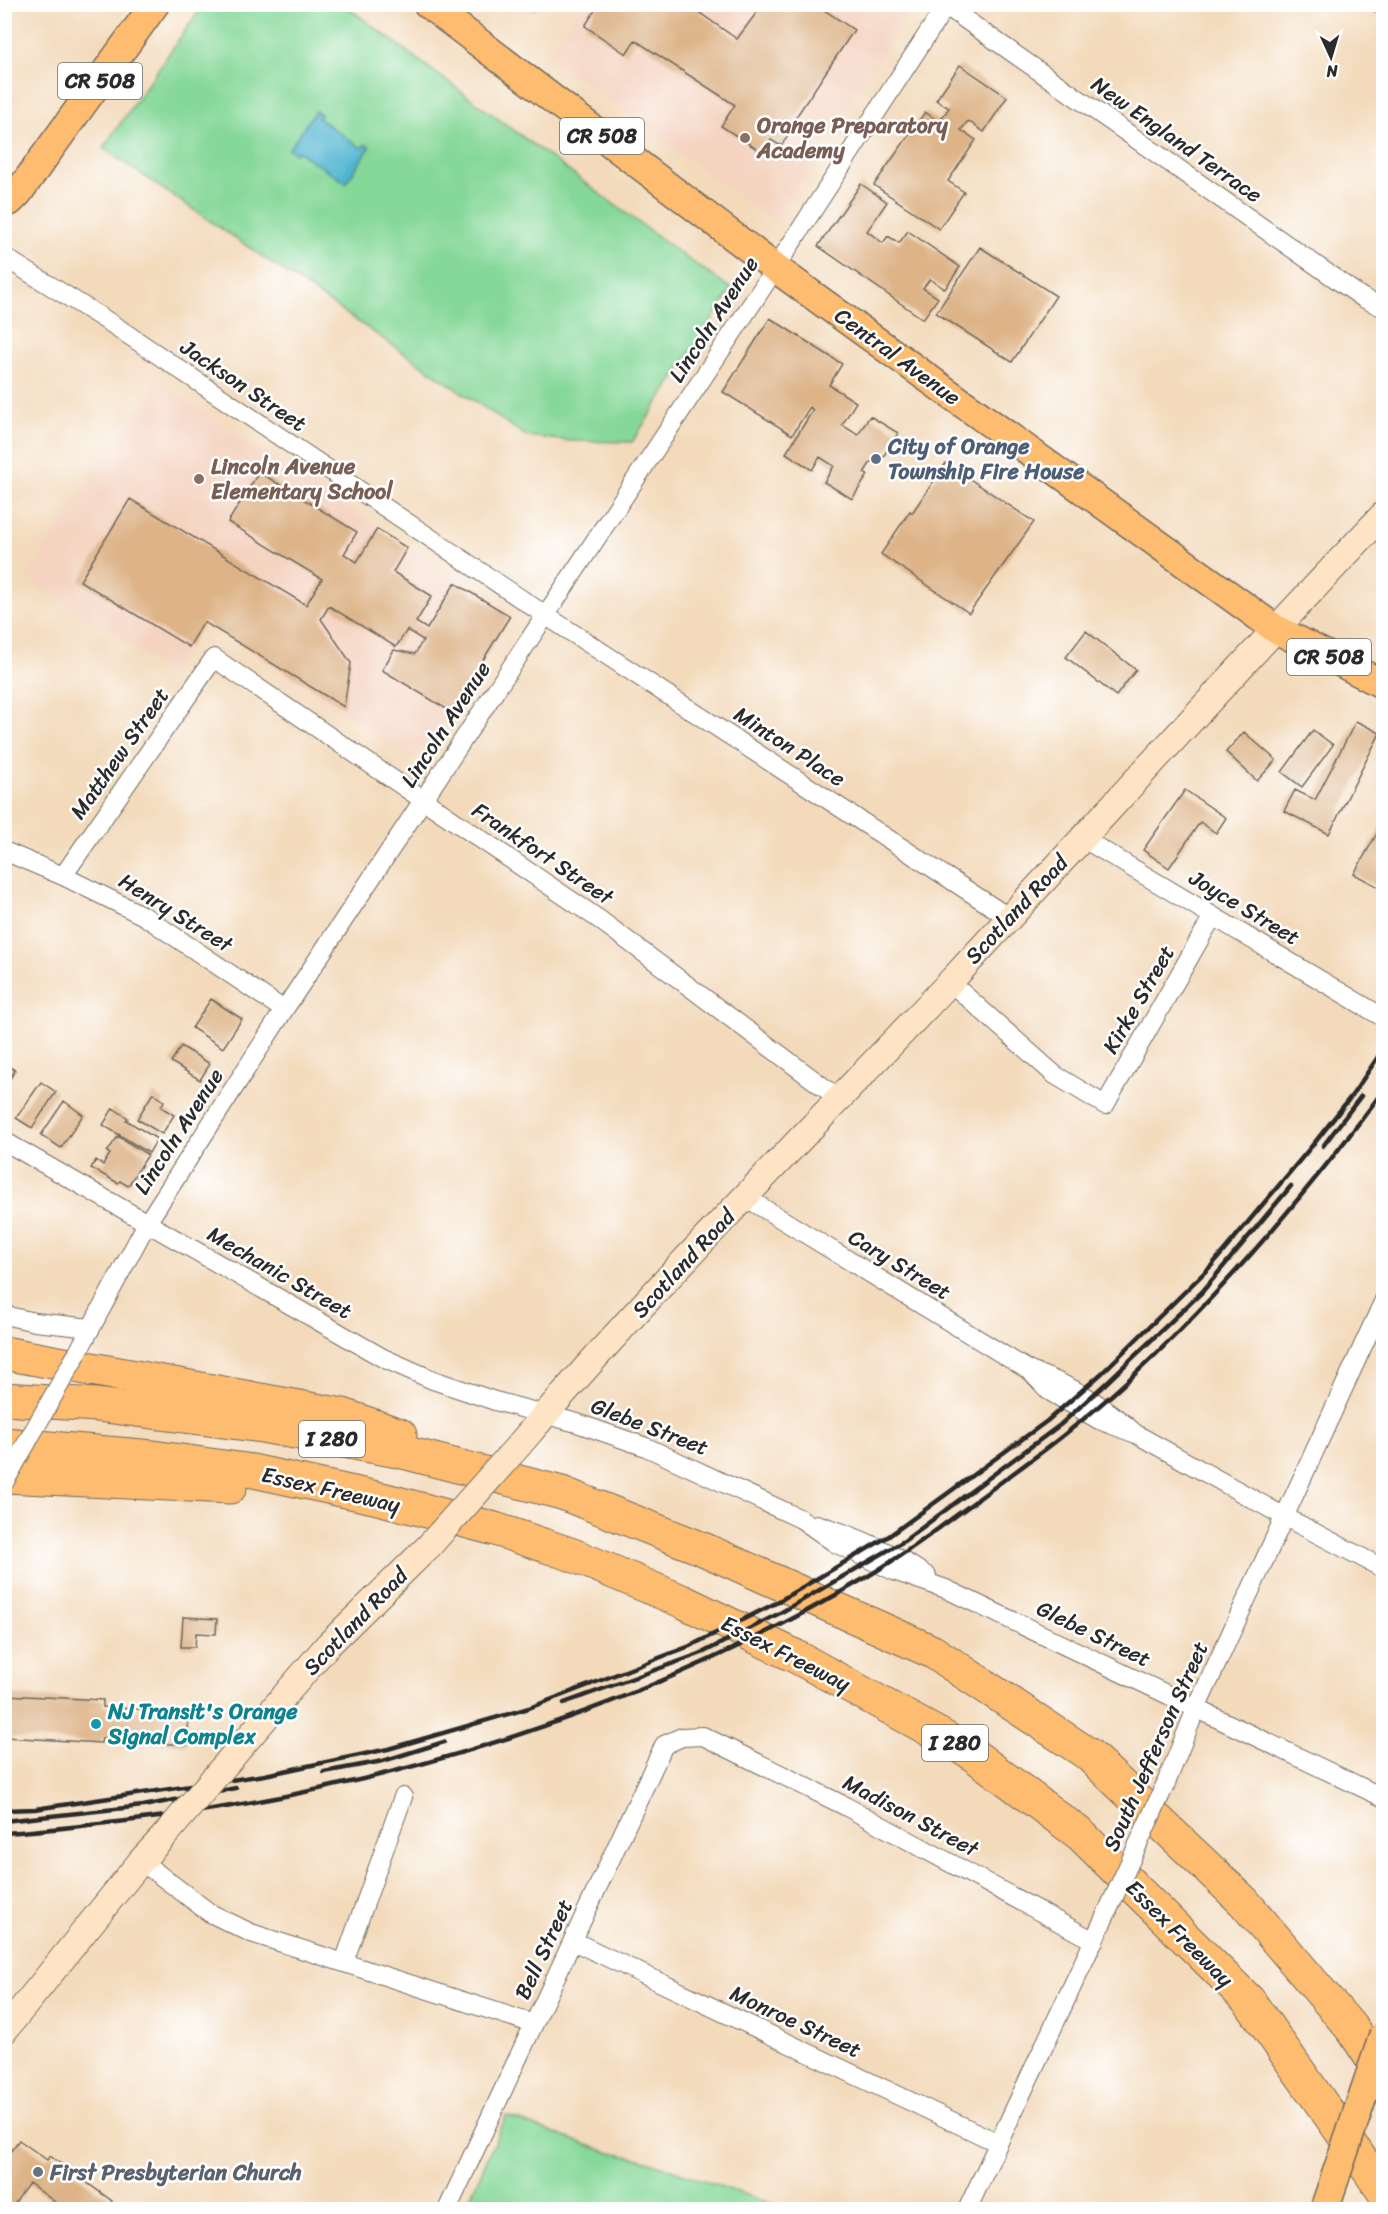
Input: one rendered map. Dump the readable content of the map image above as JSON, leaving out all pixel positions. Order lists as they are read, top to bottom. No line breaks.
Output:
{"streets":{"highway":["I 280","Essex Freeway"],"main road":["CR 508","Central Avenue","Scotland Road"],"street":["New England Terrace","Lincoln Avenue","Jackson Street","Minton Place","Matthew Street","Frankfort Street","Joyce Street","Henry Street","Kirke Street","Cary Street","Mechanic Street","Glebe Street","South Jefferson Street","Madison Street","Bell Street","Monroe Street"]},"crossings":[["New England Terrace","Lincoln Avenue"],["Lincoln Avenue","Central Avenue"],["Lincoln Avenue","Jackson Street"],["Lincoln Avenue","Minton Place"],["Lincoln Avenue","Frankfort Street"],["Lincoln Avenue","Henry Street"],["Lincoln Avenue","Mechanic Street"],["Central Avenue","Scotland Road"],["Jackson Street","Minton Place"],["Minton Place","Scotland Road"],["Matthew Street","Frankfort Street"],["Matthew Street","Henry Street"],["Frankfort Street","Scotland Road"],["Joyce Street","Scotland Road"],["Joyce Street","Kirke Street"],["Scotland Road","Kirke Street"],["Scotland Road","Cary Street"],["Scotland Road","Mechanic Street"],["Scotland Road","Glebe Street"],["Cary Street","South Jefferson Street"],["Mechanic Street","Glebe Street"],["Glebe Street","South Jefferson Street"],["South Jefferson Street","Madison Street"],["South Jefferson Street","Monroe Street"],["Madison Street","Bell Street"],["Bell Street","Monroe Street"]],"places":["Orange Preparatory Academy","City of Orange Township Fire House","Lincoln Avenue Elementary School","NJ Transit's Orange Signal Complex","First Presbyterian Church"],"north":"bottom"}
